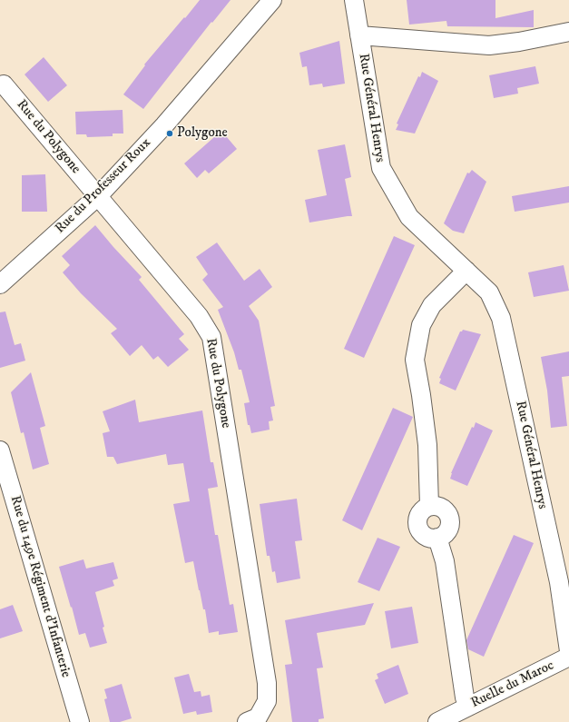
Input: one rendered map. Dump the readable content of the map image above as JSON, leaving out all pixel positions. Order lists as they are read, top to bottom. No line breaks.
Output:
{"streets":{"street":["Rue Général Henrys","Rue du Polygone","Rue du Professeur Roux","Rue du 149e Régiment d'Infanterie","Ruelle du Maroc"]},"crossings":[["Rue du Polygone","Rue du Professeur Roux"]],"places":["Polygone"]}
